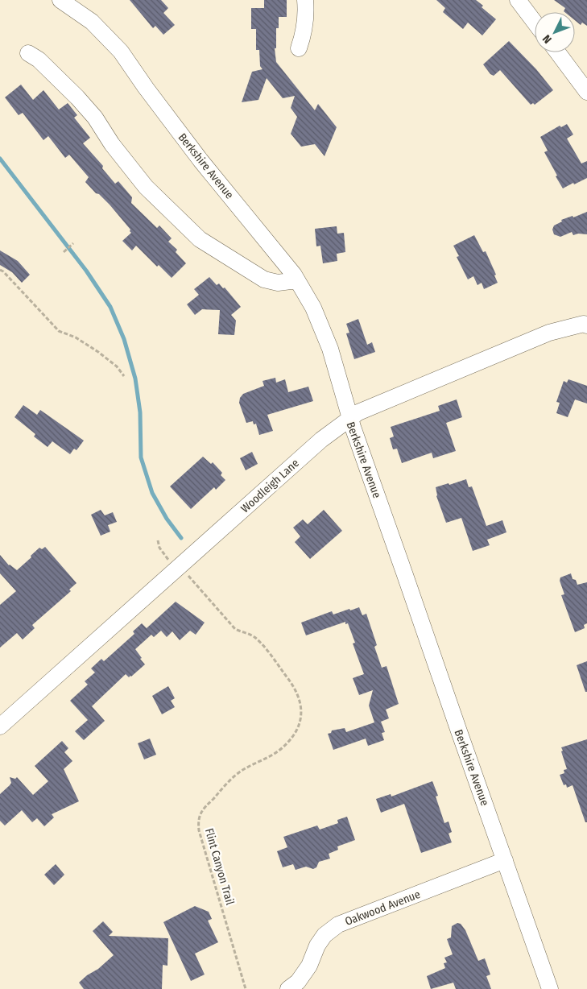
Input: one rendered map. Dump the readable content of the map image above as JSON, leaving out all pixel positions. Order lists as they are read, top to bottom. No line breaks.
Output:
{"streets":{"street":["Berkshire Avenue","Woodleigh Lane","Oakwood Avenue"],"path":["Flint Canyon Trail"]},"crossings":[["Berkshire Avenue","Woodleigh Lane"],["Berkshire Avenue","Oakwood Avenue"]],"north":"bottom left"}
